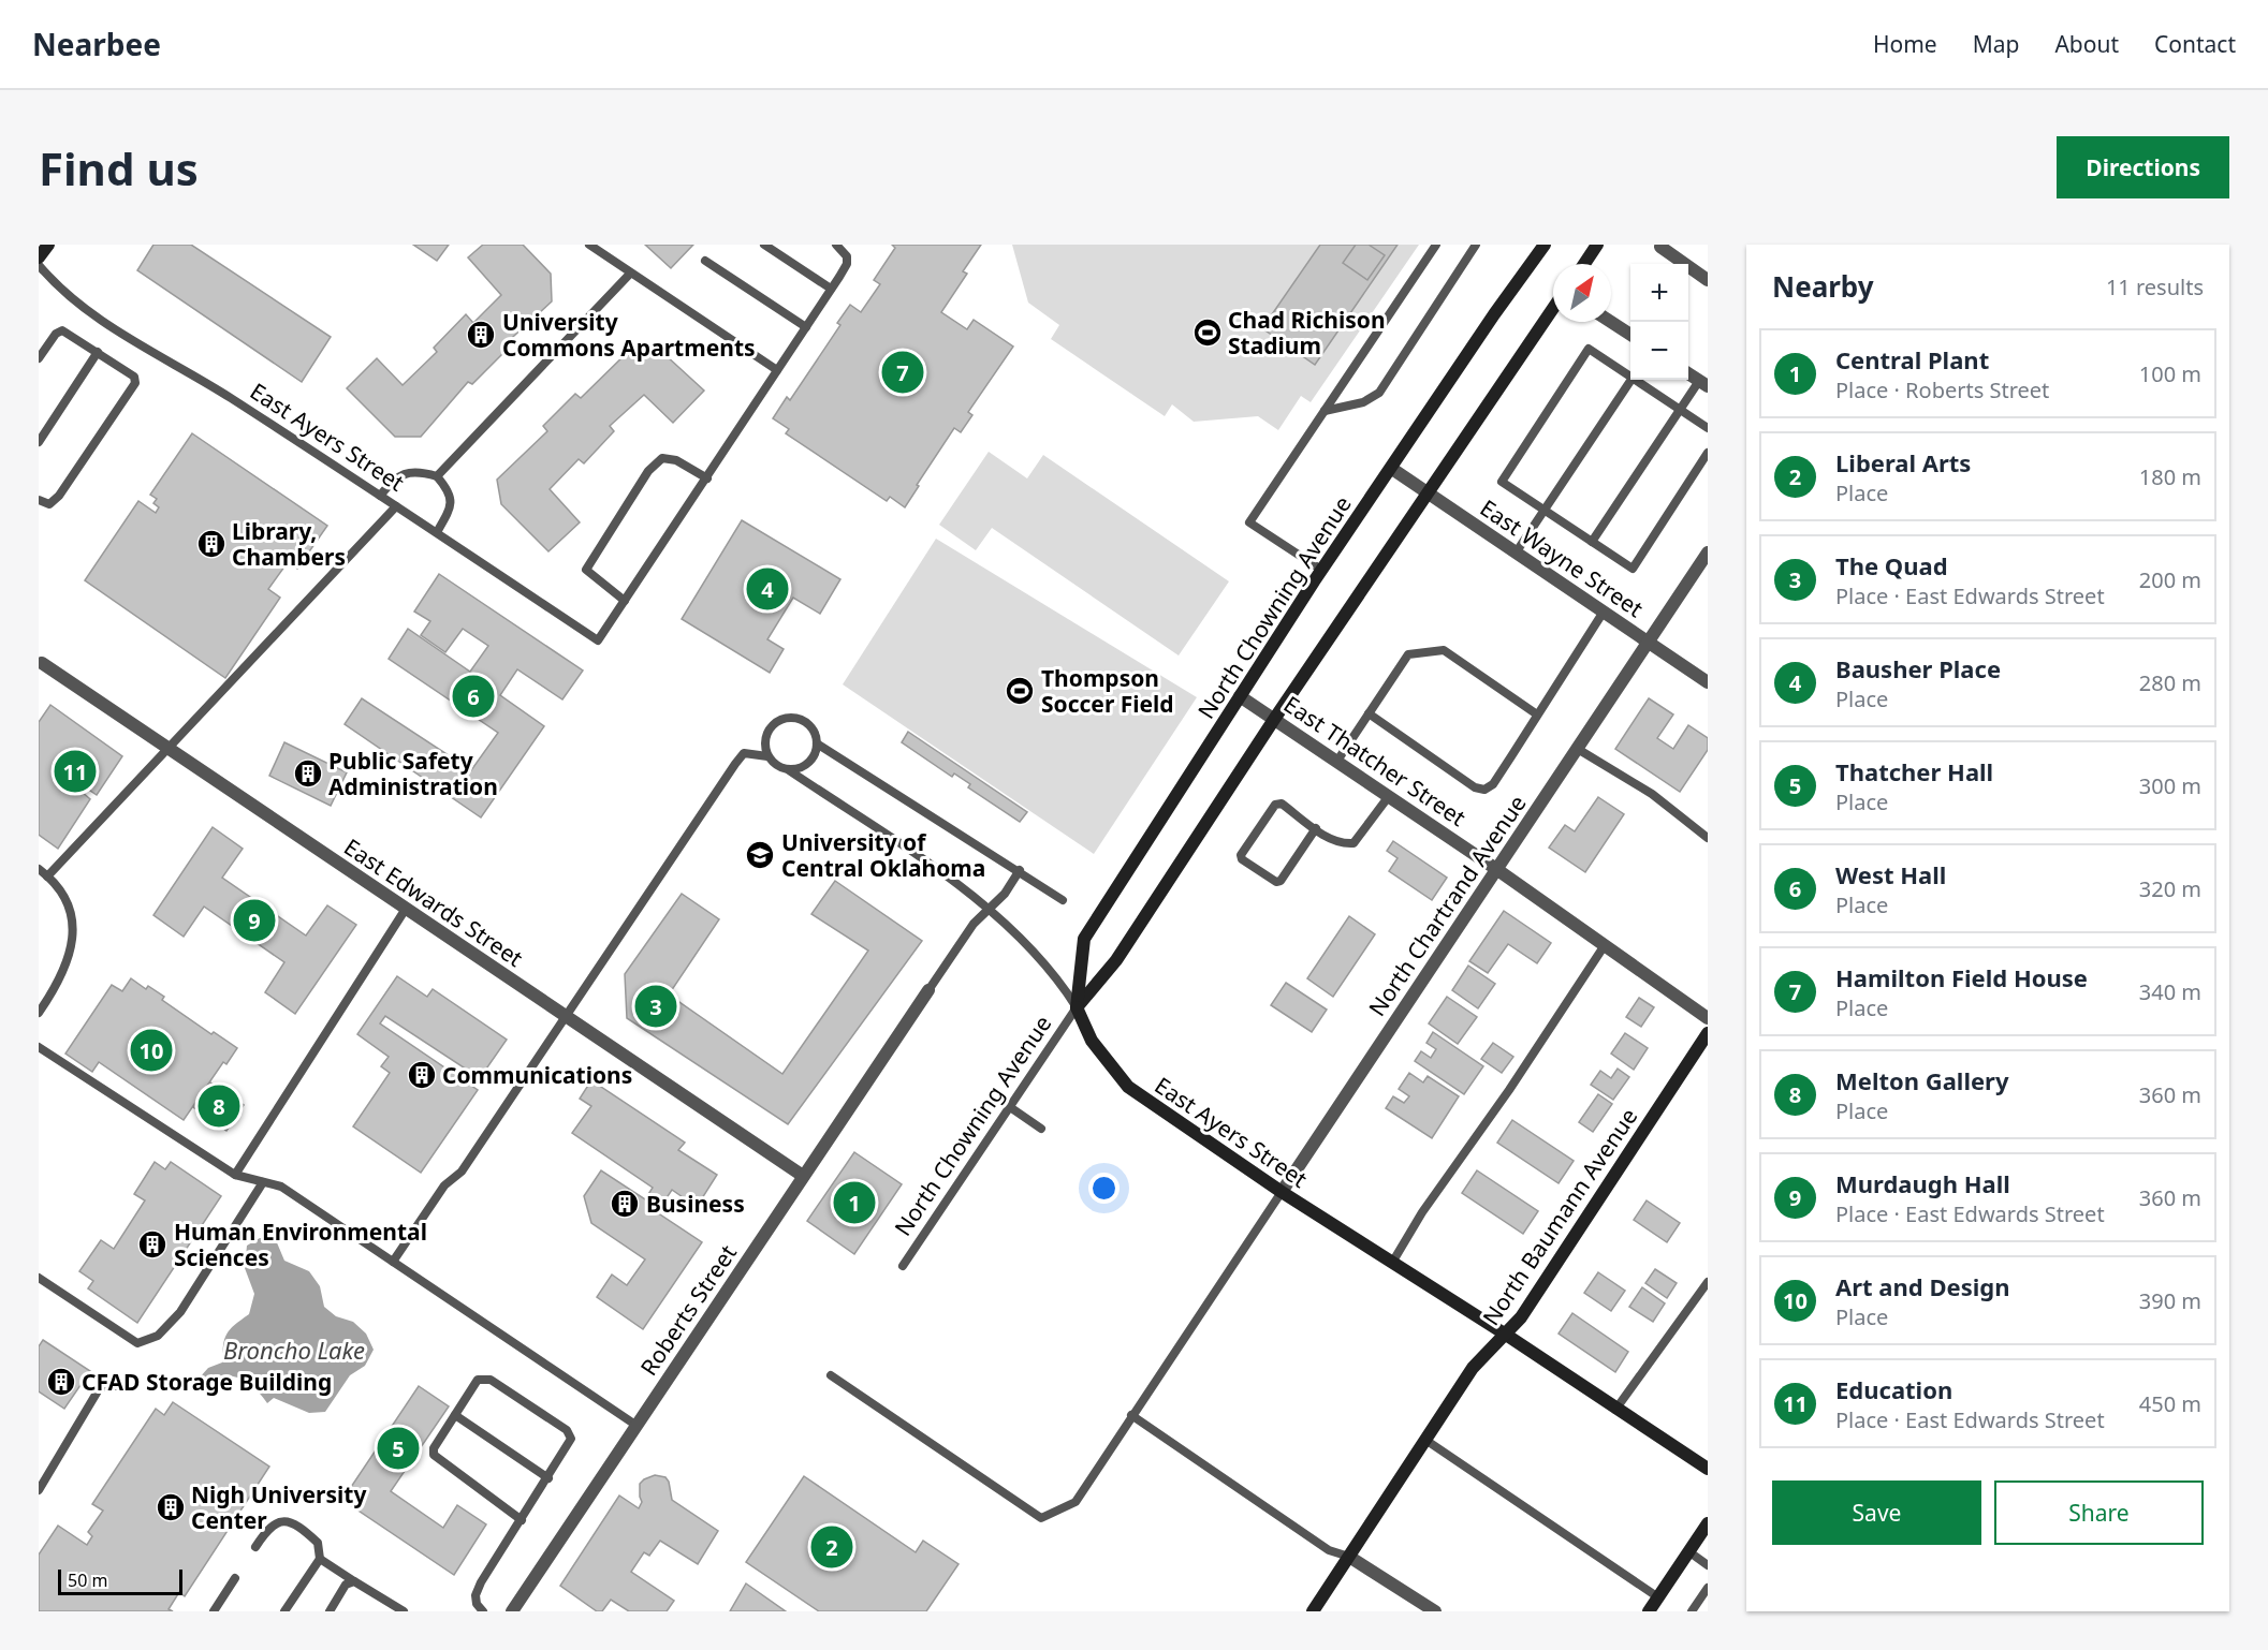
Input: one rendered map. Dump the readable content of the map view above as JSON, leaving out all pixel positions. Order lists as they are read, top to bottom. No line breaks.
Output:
{"streets":{"street":["East Ayers Street","East Wayne Street","North Chowning Avenue","East Thatcher Street","East Edwards Street","North Chartrand Avenue","North Baumann Avenue","Roberts Street"]},"crossings":[["East Ayers Street","North Chowning Avenue"],["East Ayers Street","North Chartrand Avenue"],["East Ayers Street","North Baumann Avenue"],["East Ayers Street","Roberts Street"],["East Wayne Street","North Chowning Avenue"],["East Wayne Street","North Chartrand Avenue"],["North Chowning Avenue","East Thatcher Street"],["East Thatcher Street","North Chartrand Avenue"],["East Edwards Street","Roberts Street"]],"water":["Broncho Lake"],"places":{"sports":["Chad Richison Stadium","Thompson Soccer Field"],"building":["University Commons Apartments","Library, Chambers","Public Safety Administration","Communications","Business","Human Environmental Sciences","CFAD Storage Building","Nigh University Center"],"school or university":["University of Central Oklahoma"]},"scale_bar":"50 m","north":"top right","page":{"header":"Nearbee","nav":["Home","Map","About","Contact"],"buttons":["Directions",["Save","Share"]],"title":"Find us","heading":["Nearby","11 results"],"map_buttons":["+","−"],"list":[{"mark":"1","name":"Central Plant","note":"Place · Roberts Street","value":"100 m"},{"mark":"2","name":"Liberal Arts","note":"Place","value":"180 m"},{"mark":"3","name":"The Quad","note":"Place · East Edwards Street","value":"200 m"},{"mark":"4","name":"Bausher Place","note":"Place","value":"280 m"},{"mark":"5","name":"Thatcher Hall","note":"Place","value":"300 m"},{"mark":"6","name":"West Hall","note":"Place","value":"320 m"},{"mark":"7","name":"Hamilton Field House","note":"Place","value":"340 m"},{"mark":"8","name":"Melton Gallery","note":"Place","value":"360 m"},{"mark":"9","name":"Murdaugh Hall","note":"Place · East Edwards Street","value":"360 m"},{"mark":"10","name":"Art and Design","note":"Place","value":"390 m"},{"mark":"11","name":"Education","note":"Place · East Edwards Street","value":"450 m"}],"pins":["7","4","6","11","9","3","10","8","1","5","2"],"scale":"50 m"}}
